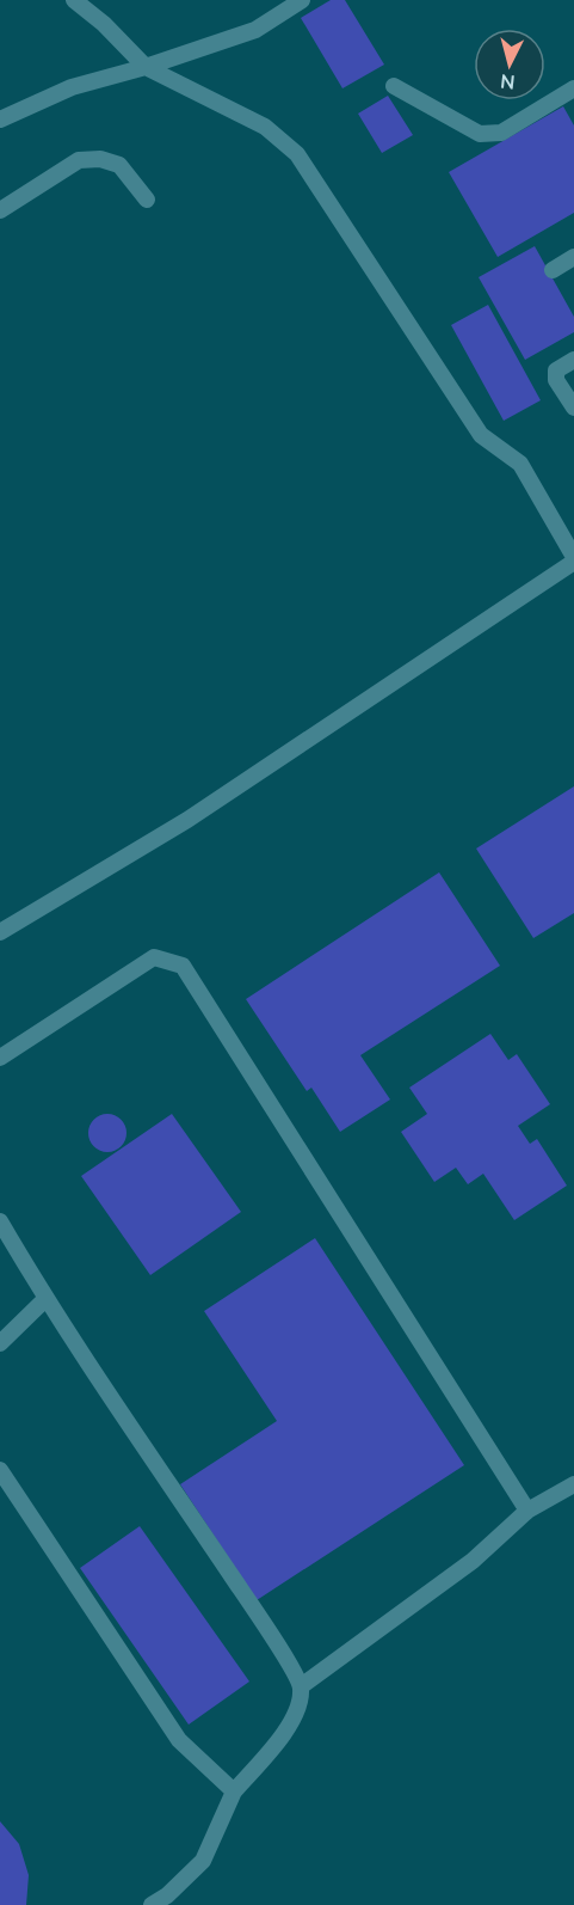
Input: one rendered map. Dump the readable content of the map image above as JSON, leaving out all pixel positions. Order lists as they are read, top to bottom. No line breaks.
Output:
{"north":"bottom"}
